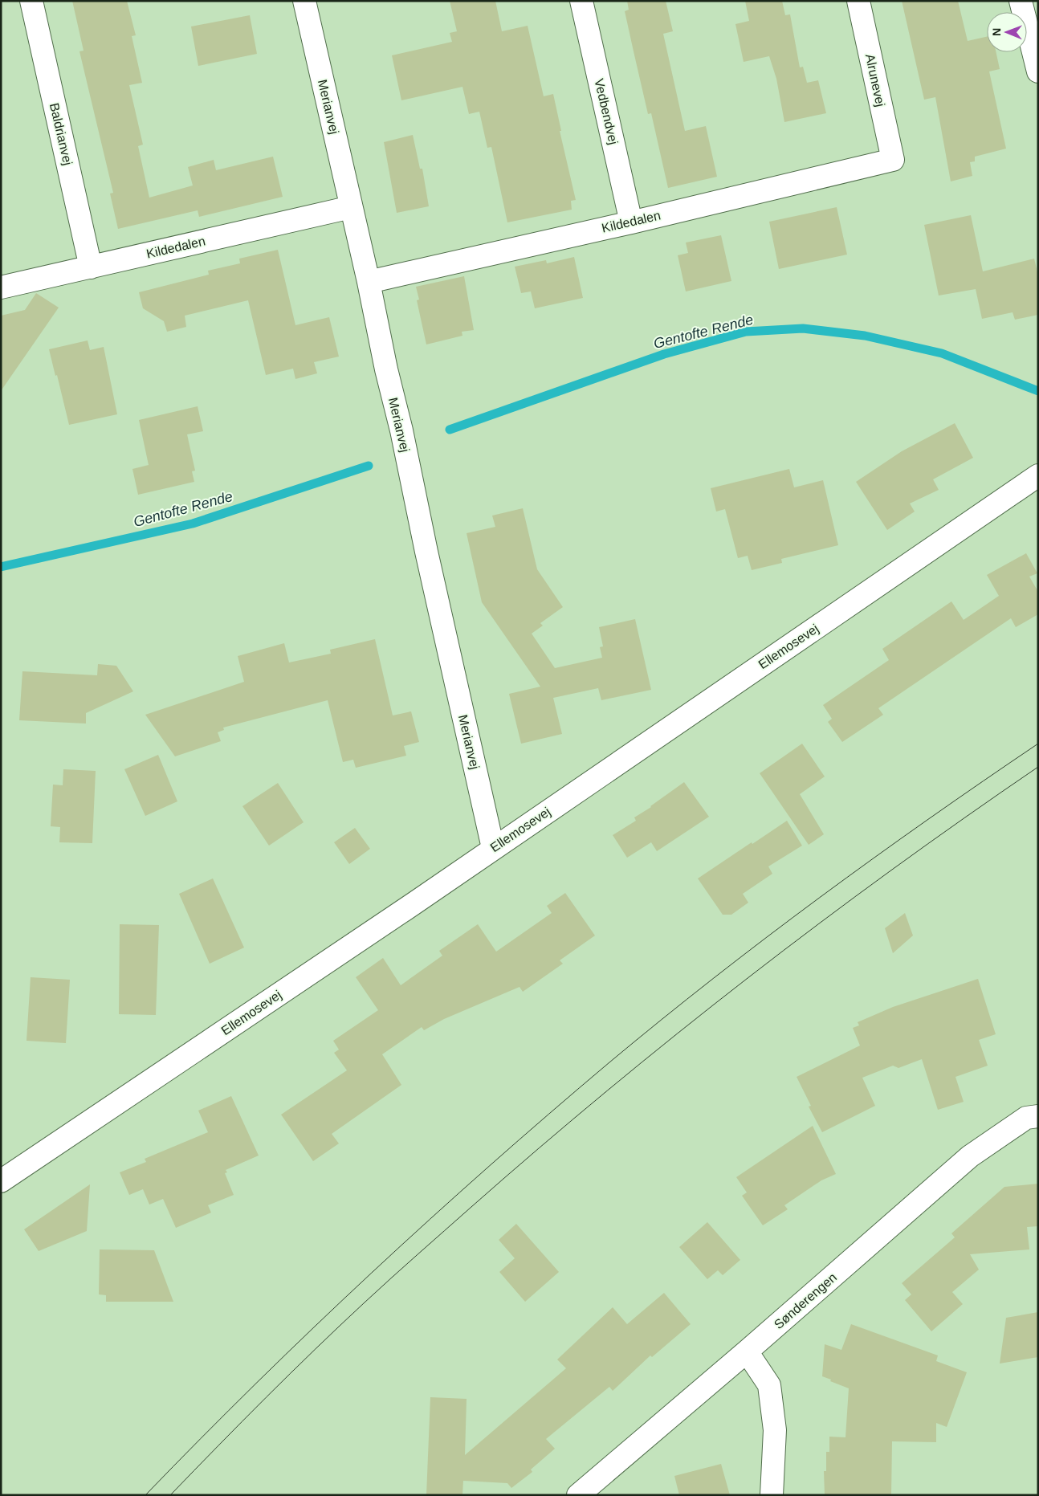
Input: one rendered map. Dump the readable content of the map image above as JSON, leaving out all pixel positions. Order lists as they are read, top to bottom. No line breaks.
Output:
{"streets":{"street":["Alrunevej","Merianvej","Vedbendvej","Baldrianvej","Kildedalen","Ellemosevej","Sønderengen"]},"crossings":[["Alrunevej","Kildedalen"],["Merianvej","Kildedalen"],["Merianvej","Ellemosevej"],["Vedbendvej","Kildedalen"],["Baldrianvej","Kildedalen"]],"water":["Gentofte Rende"],"north":"left"}
